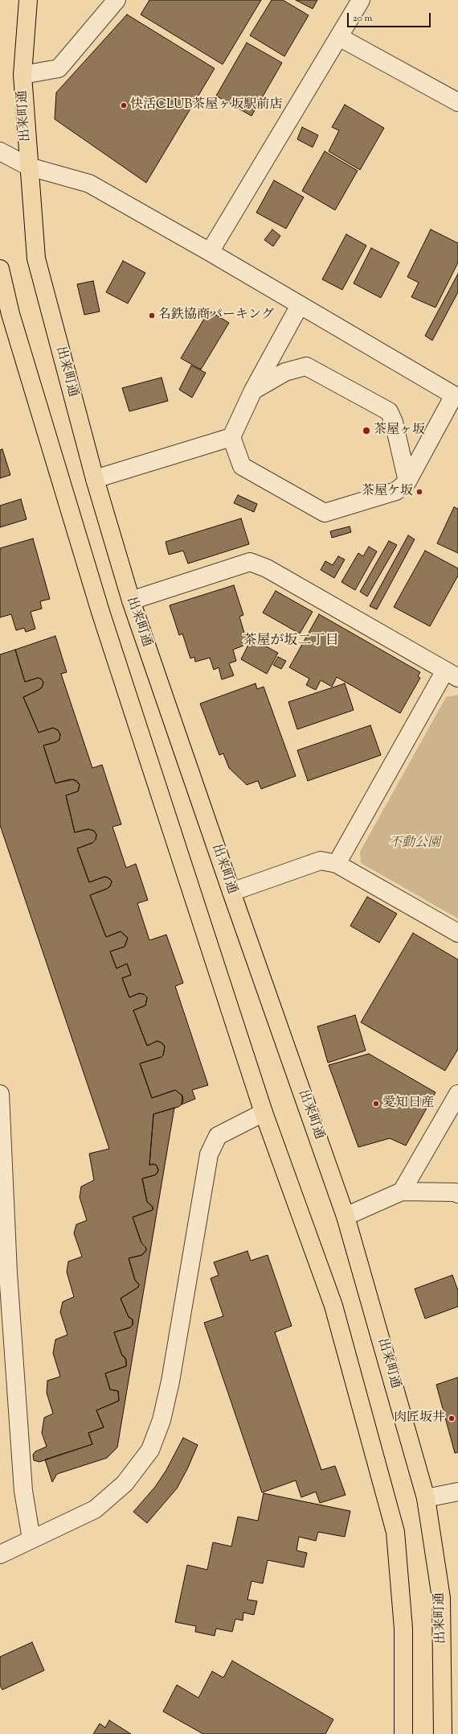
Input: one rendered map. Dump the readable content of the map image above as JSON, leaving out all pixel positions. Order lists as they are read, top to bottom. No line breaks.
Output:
{"streets":{"main road":["出来町通"]},"districts":["茶屋が坂二丁目"],"parks":["不動公園"],"places":["快活CLUB茶屋ヶ坂駅前店","名鉄協商パーキング","茶屋ヶ坂","茶屋ケ坂","愛知日産","肉匠坂井"],"scale_bar":"20 m"}
